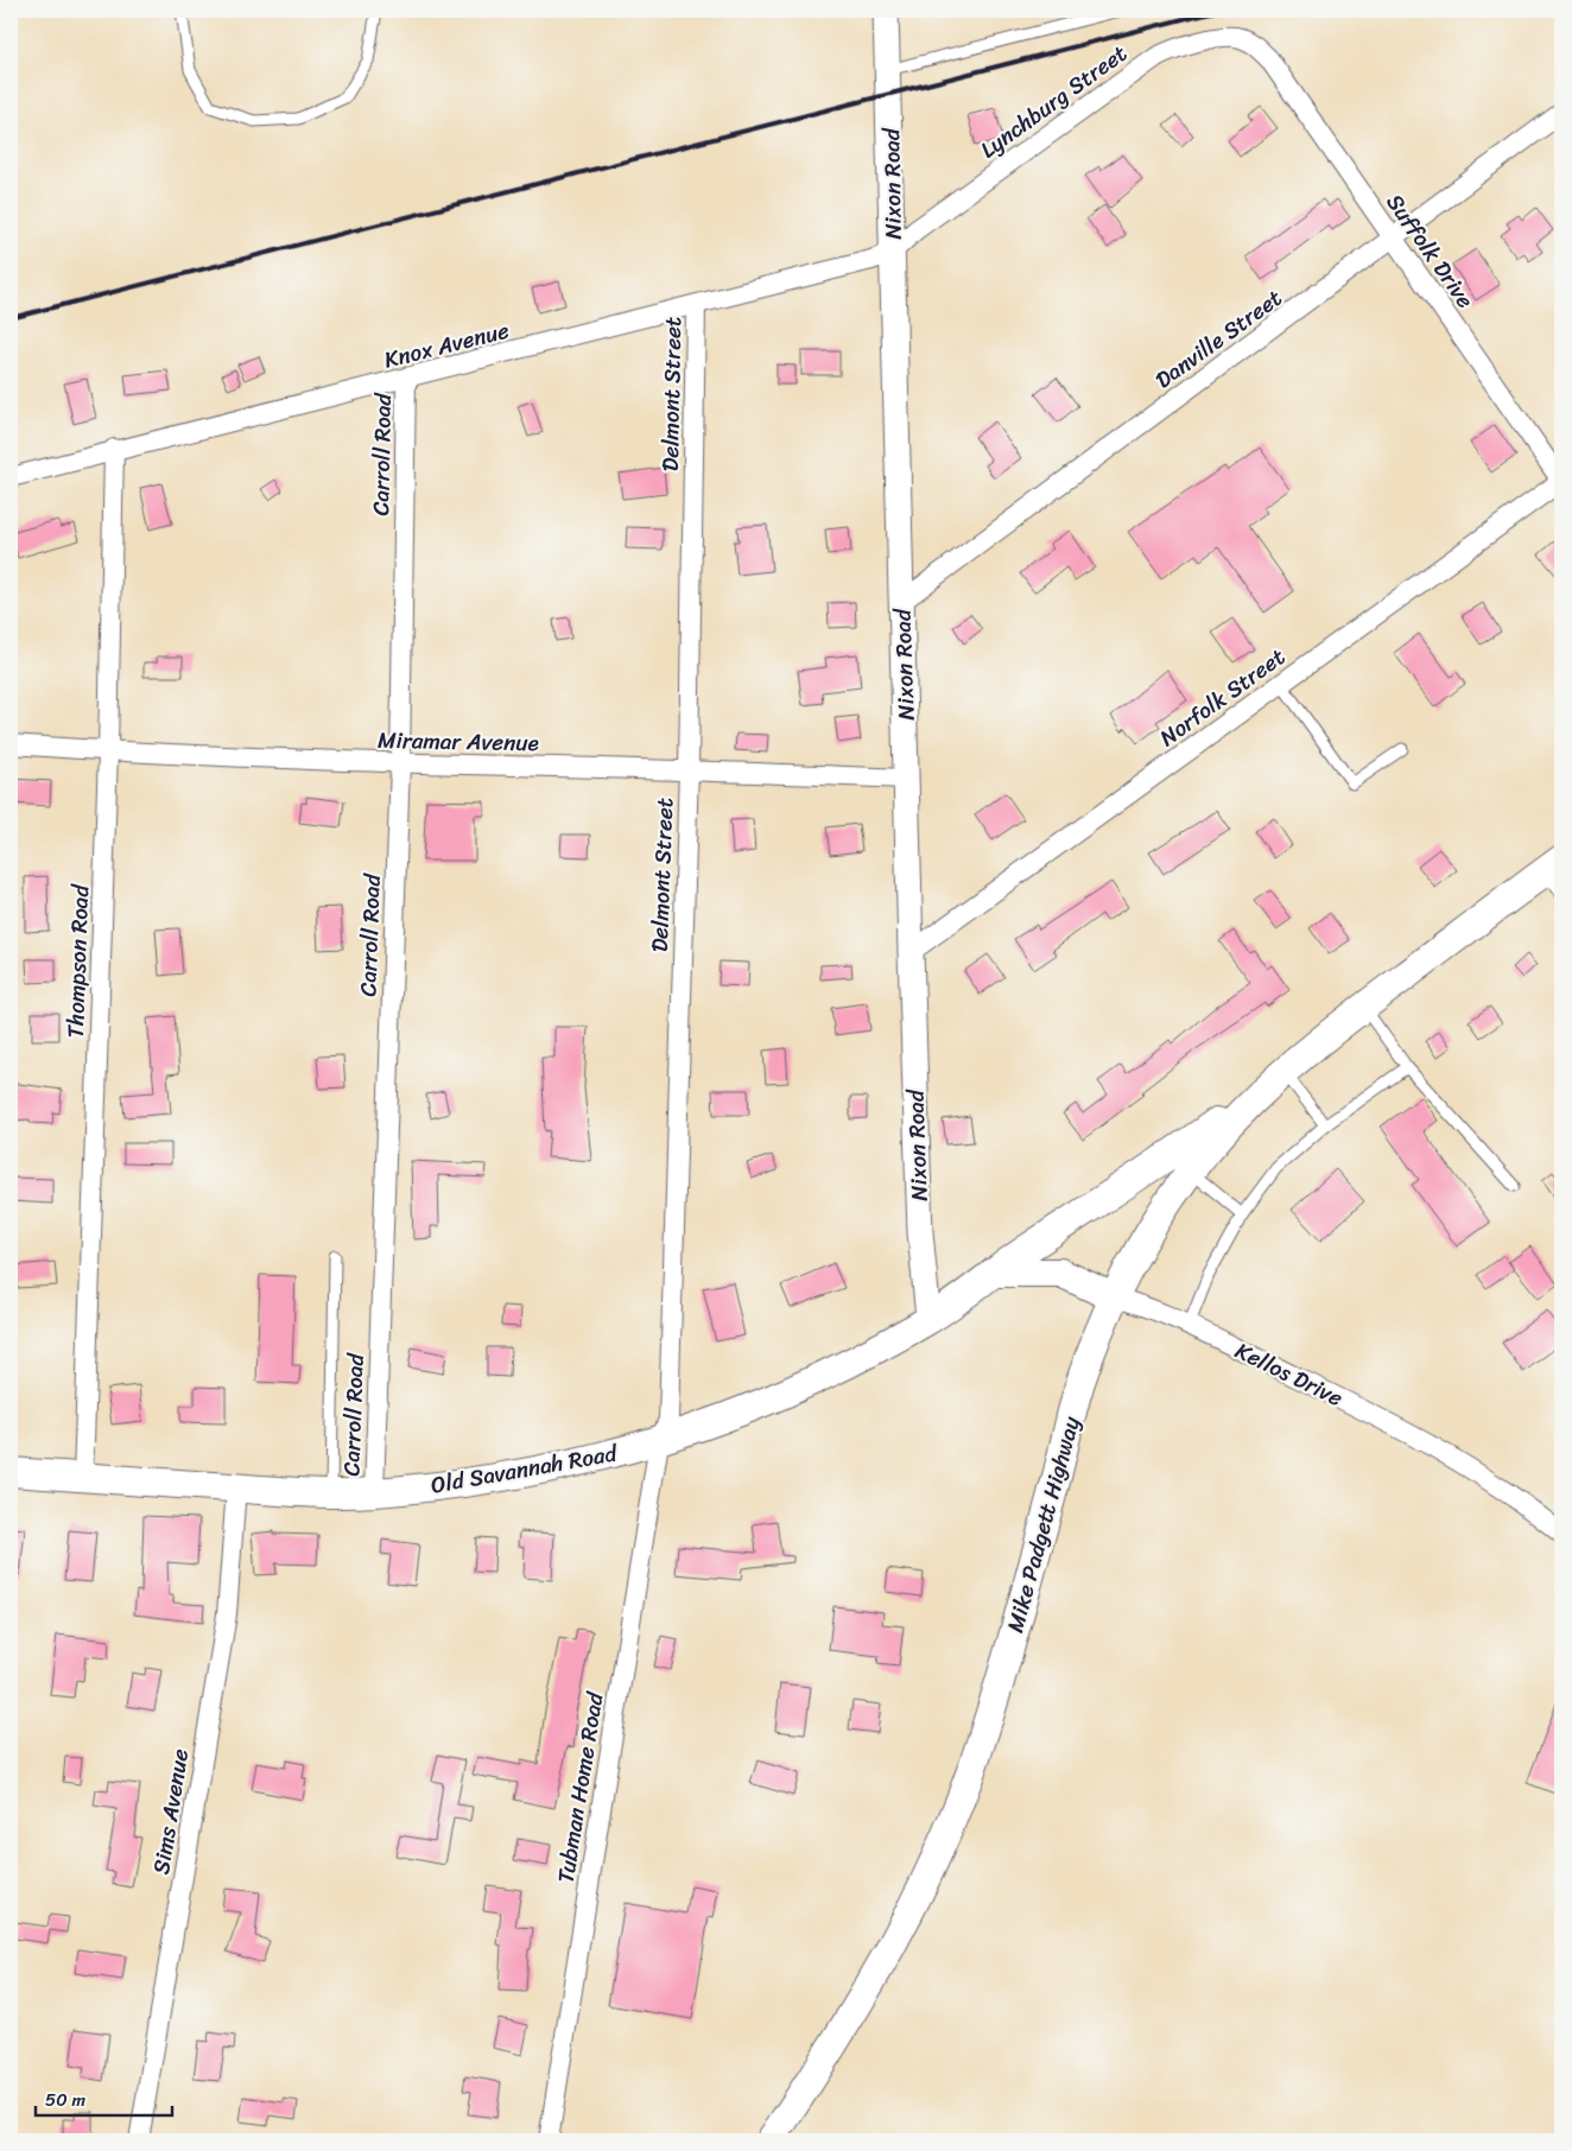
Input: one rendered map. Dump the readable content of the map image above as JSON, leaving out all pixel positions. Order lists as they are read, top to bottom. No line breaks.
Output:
{"streets":{"main road":["Kellos Drive","Old Savannah Road","Mike Padgett Highway"],"street":["Lynchburg Street","Nixon Road","Suffolk Drive","Danville Street","Knox Avenue","Delmont Street","Carroll Road","Norfolk Street","Miramar Avenue","Thompson Road","Tubman Home Road","Sims Avenue"]},"crossings":[["Lynchburg Street","Nixon Road"],["Lynchburg Street","Suffolk Drive"],["Lynchburg Street","Knox Avenue"],["Nixon Road","Danville Street"],["Nixon Road","Knox Avenue"],["Nixon Road","Norfolk Street"],["Nixon Road","Miramar Avenue"],["Nixon Road","Old Savannah Road"],["Suffolk Drive","Danville Street"],["Suffolk Drive","Norfolk Street"],["Knox Avenue","Delmont Street"],["Knox Avenue","Carroll Road"],["Knox Avenue","Thompson Road"],["Delmont Street","Miramar Avenue"],["Delmont Street","Old Savannah Road"],["Delmont Street","Tubman Home Road"],["Carroll Road","Miramar Avenue"],["Carroll Road","Old Savannah Road"],["Miramar Avenue","Thompson Road"],["Thompson Road","Old Savannah Road"],["Kellos Drive","Old Savannah Road"],["Kellos Drive","Mike Padgett Highway"],["Old Savannah Road","Mike Padgett Highway"],["Old Savannah Road","Tubman Home Road"],["Old Savannah Road","Sims Avenue"]],"scale_bar":"50 m"}
